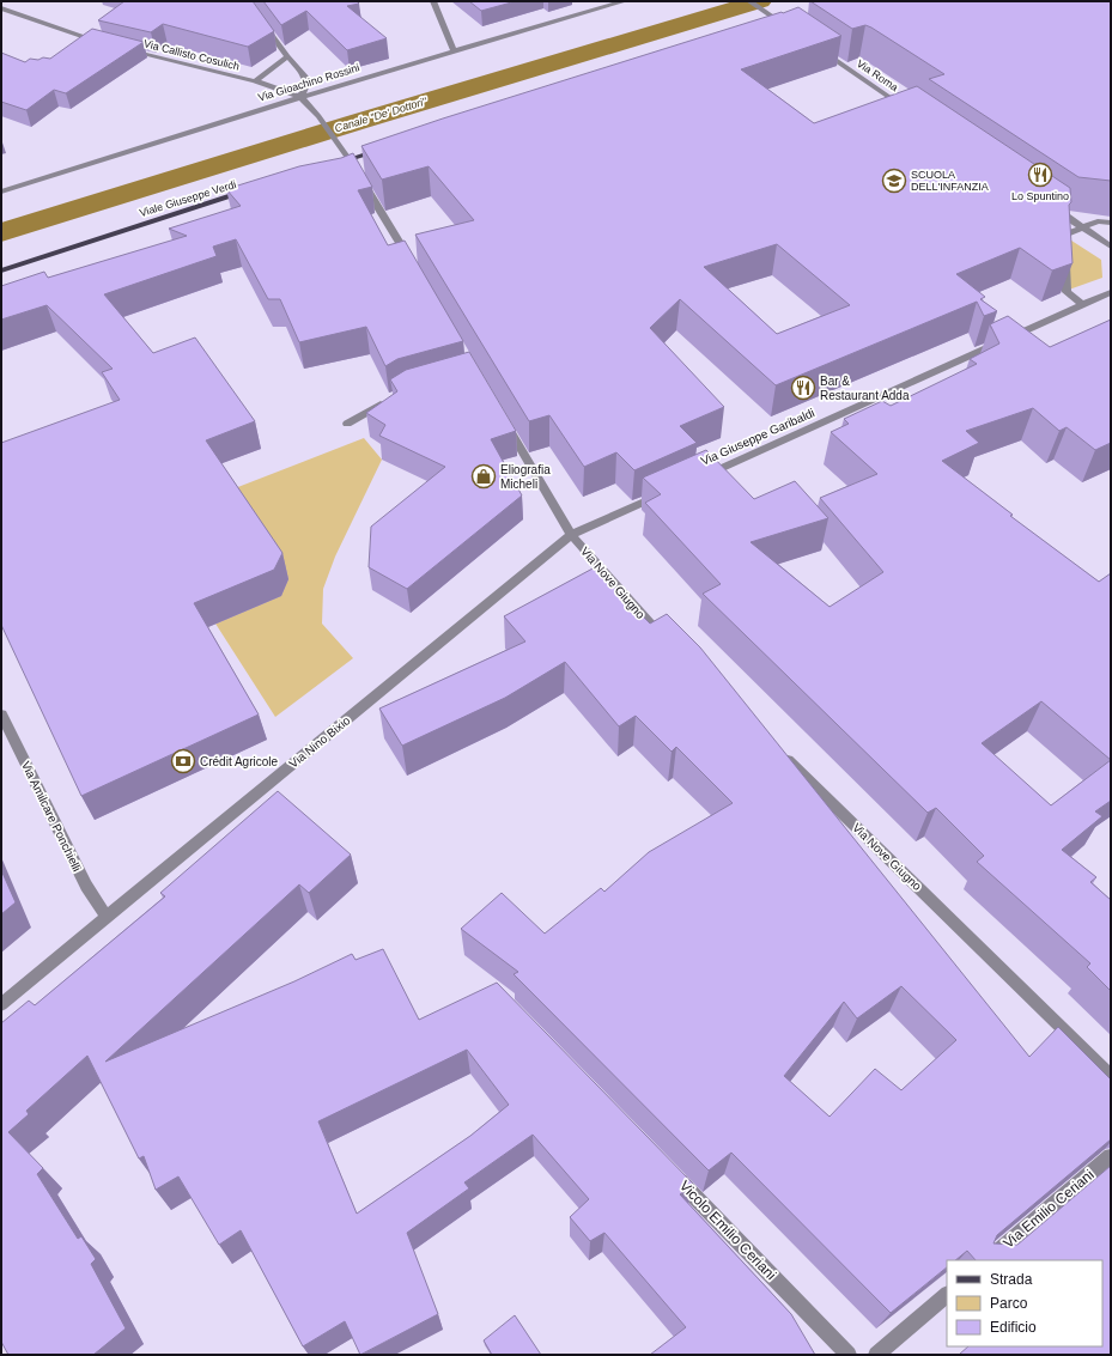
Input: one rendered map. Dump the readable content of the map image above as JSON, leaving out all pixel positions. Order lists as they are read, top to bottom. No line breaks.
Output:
{"streets":{"main road":["Viale Giuseppe Verdi"],"street":["Via Callisto Cosulich","Via Roma","Via Gioachino Rossini","Via Giuseppe Garibaldi","Via Nove Giugno","Via Nino Bixio","Via Amilcare Ponchielli","Via Emilio Ceriani","Vicolo Emilio Ceriani"]},"crossings":[["Via Callisto Cosulich","Via Gioachino Rossini"],["Via Nove Giugno","Via Nino Bixio"],["Via Nino Bixio","Via Amilcare Ponchielli"]],"water":["Canale \"De' Dottori\""],"places":{"restaurant":["Lo Spuntino","Bar & Restaurant Adda"],"school or university":["SCUOLA DELL'INFANZIA"],"shop":["Eliografia Micheli"],"bank":["Crédit Agricole"]},"legend":["Strada","Parco","Edificio"]}
